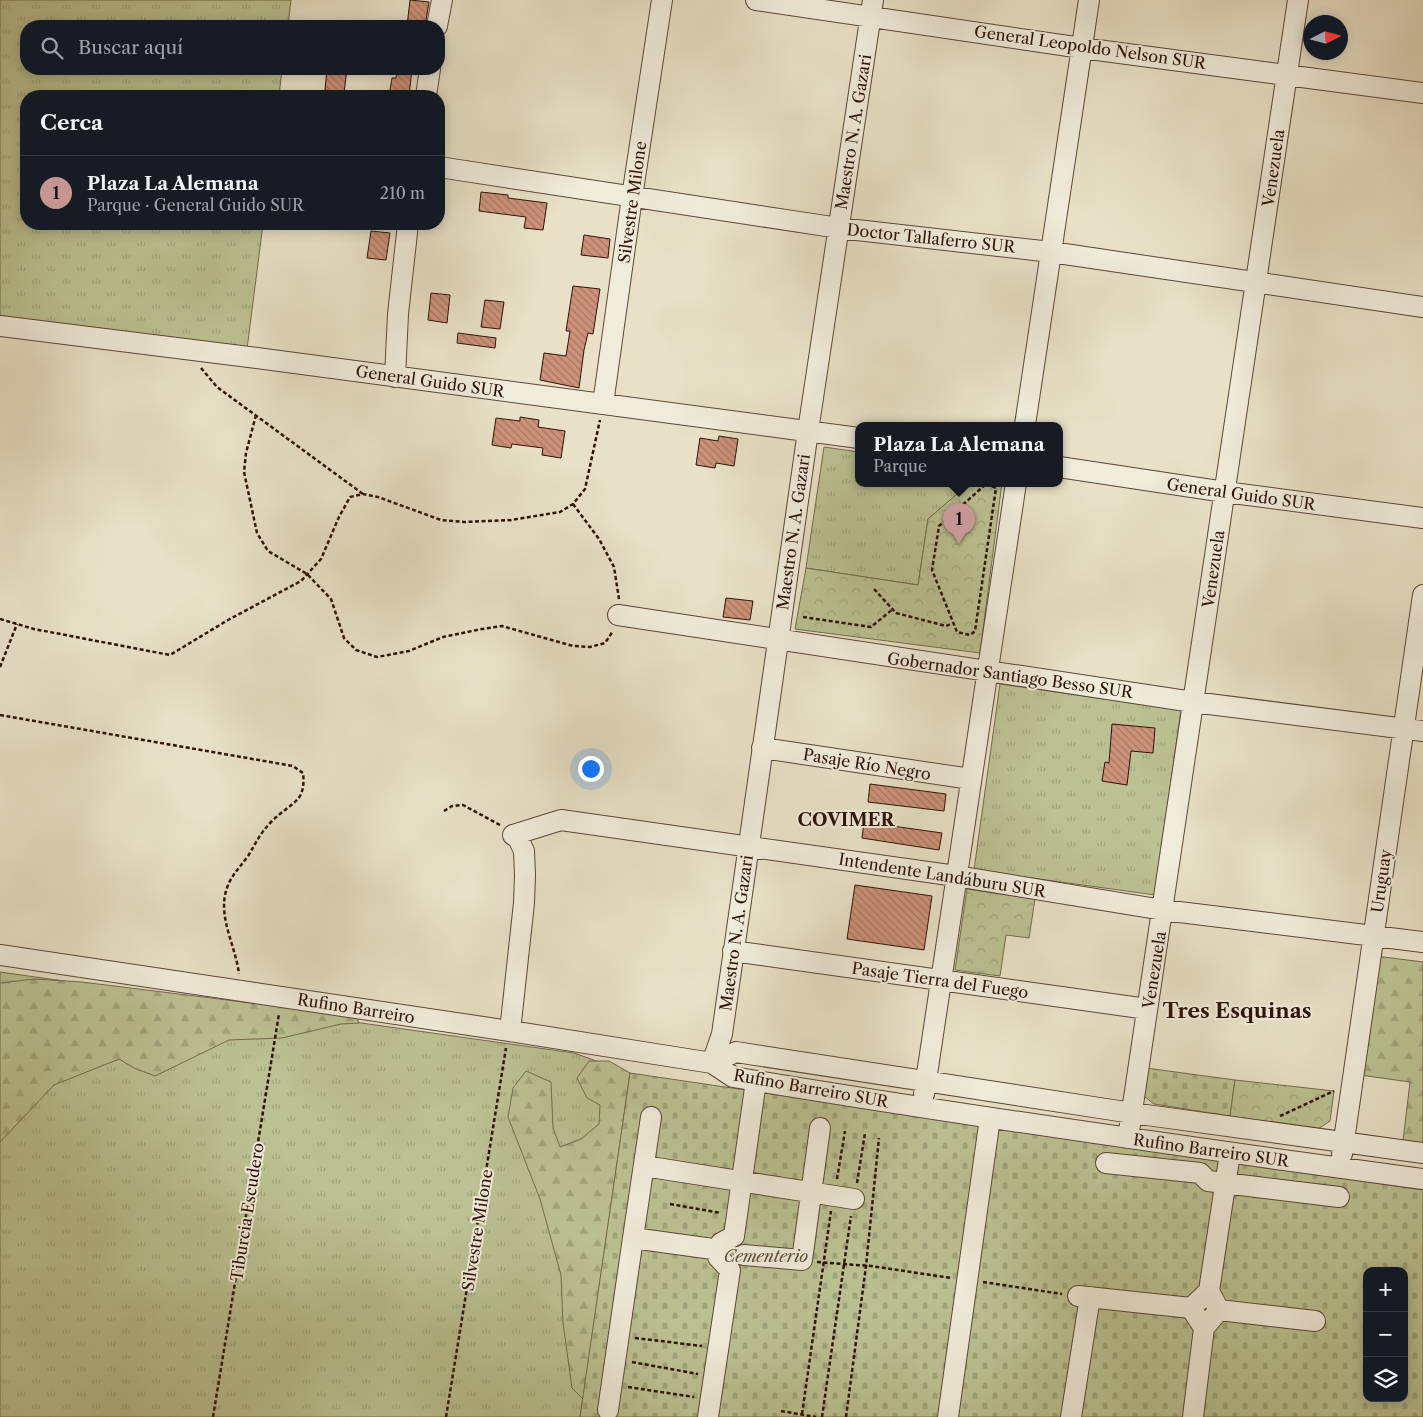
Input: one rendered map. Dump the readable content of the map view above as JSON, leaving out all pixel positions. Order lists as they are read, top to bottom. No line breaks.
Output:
{"streets":{"street":["General Leopoldo Nelson SUR","Maestro N. A. Gazari","Venezuela","Silvestre Milone","Doctor Tallaferro SUR","General Guido SUR","Gobernador Santiago Besso SUR","Pasaje Río Negro","Intendente Landáburu SUR","Uruguay","Pasaje Tierra del Fuego","Rufino Barreiro","Rufino Barreiro SUR"],"path":["Tiburcia Escudero"]},"crossings":[["General Leopoldo Nelson SUR","Maestro N. A. Gazari"],["General Leopoldo Nelson SUR","Venezuela"],["Maestro N. A. Gazari","Doctor Tallaferro SUR"],["Maestro N. A. Gazari","General Guido SUR"],["Maestro N. A. Gazari","Gobernador Santiago Besso SUR"],["Maestro N. A. Gazari","Pasaje Río Negro"],["Maestro N. A. Gazari","Intendente Landáburu SUR"],["Maestro N. A. Gazari","Pasaje Tierra del Fuego"],["Maestro N. A. Gazari","Rufino Barreiro"],["Maestro N. A. Gazari","Rufino Barreiro SUR"],["Venezuela","Doctor Tallaferro SUR"],["Venezuela","General Guido SUR"],["Venezuela","Gobernador Santiago Besso SUR"],["Venezuela","Intendente Landáburu SUR"],["Venezuela","Pasaje Tierra del Fuego"],["Venezuela","Rufino Barreiro SUR"],["Silvestre Milone","Doctor Tallaferro SUR"],["Silvestre Milone","General Guido SUR"],["Silvestre Milone","Rufino Barreiro"],["Gobernador Santiago Besso SUR","Uruguay"],["Intendente Landáburu SUR","Uruguay"],["Uruguay","Rufino Barreiro SUR"],["Rufino Barreiro","Rufino Barreiro SUR"]],"districts":["COVIMER","Tres Esquinas"],"parks":["Cementerio"],"north":"right","page":{"search":"Buscar aquí","heading":"Cerca","list":[{"mark":"1","name":"Plaza La Alemana","note":"Parque · General Guido SUR","value":"210 m"}],"popup":["Plaza La Alemana","Parque"],"pins":"1","map_buttons":["+","−"]}}
